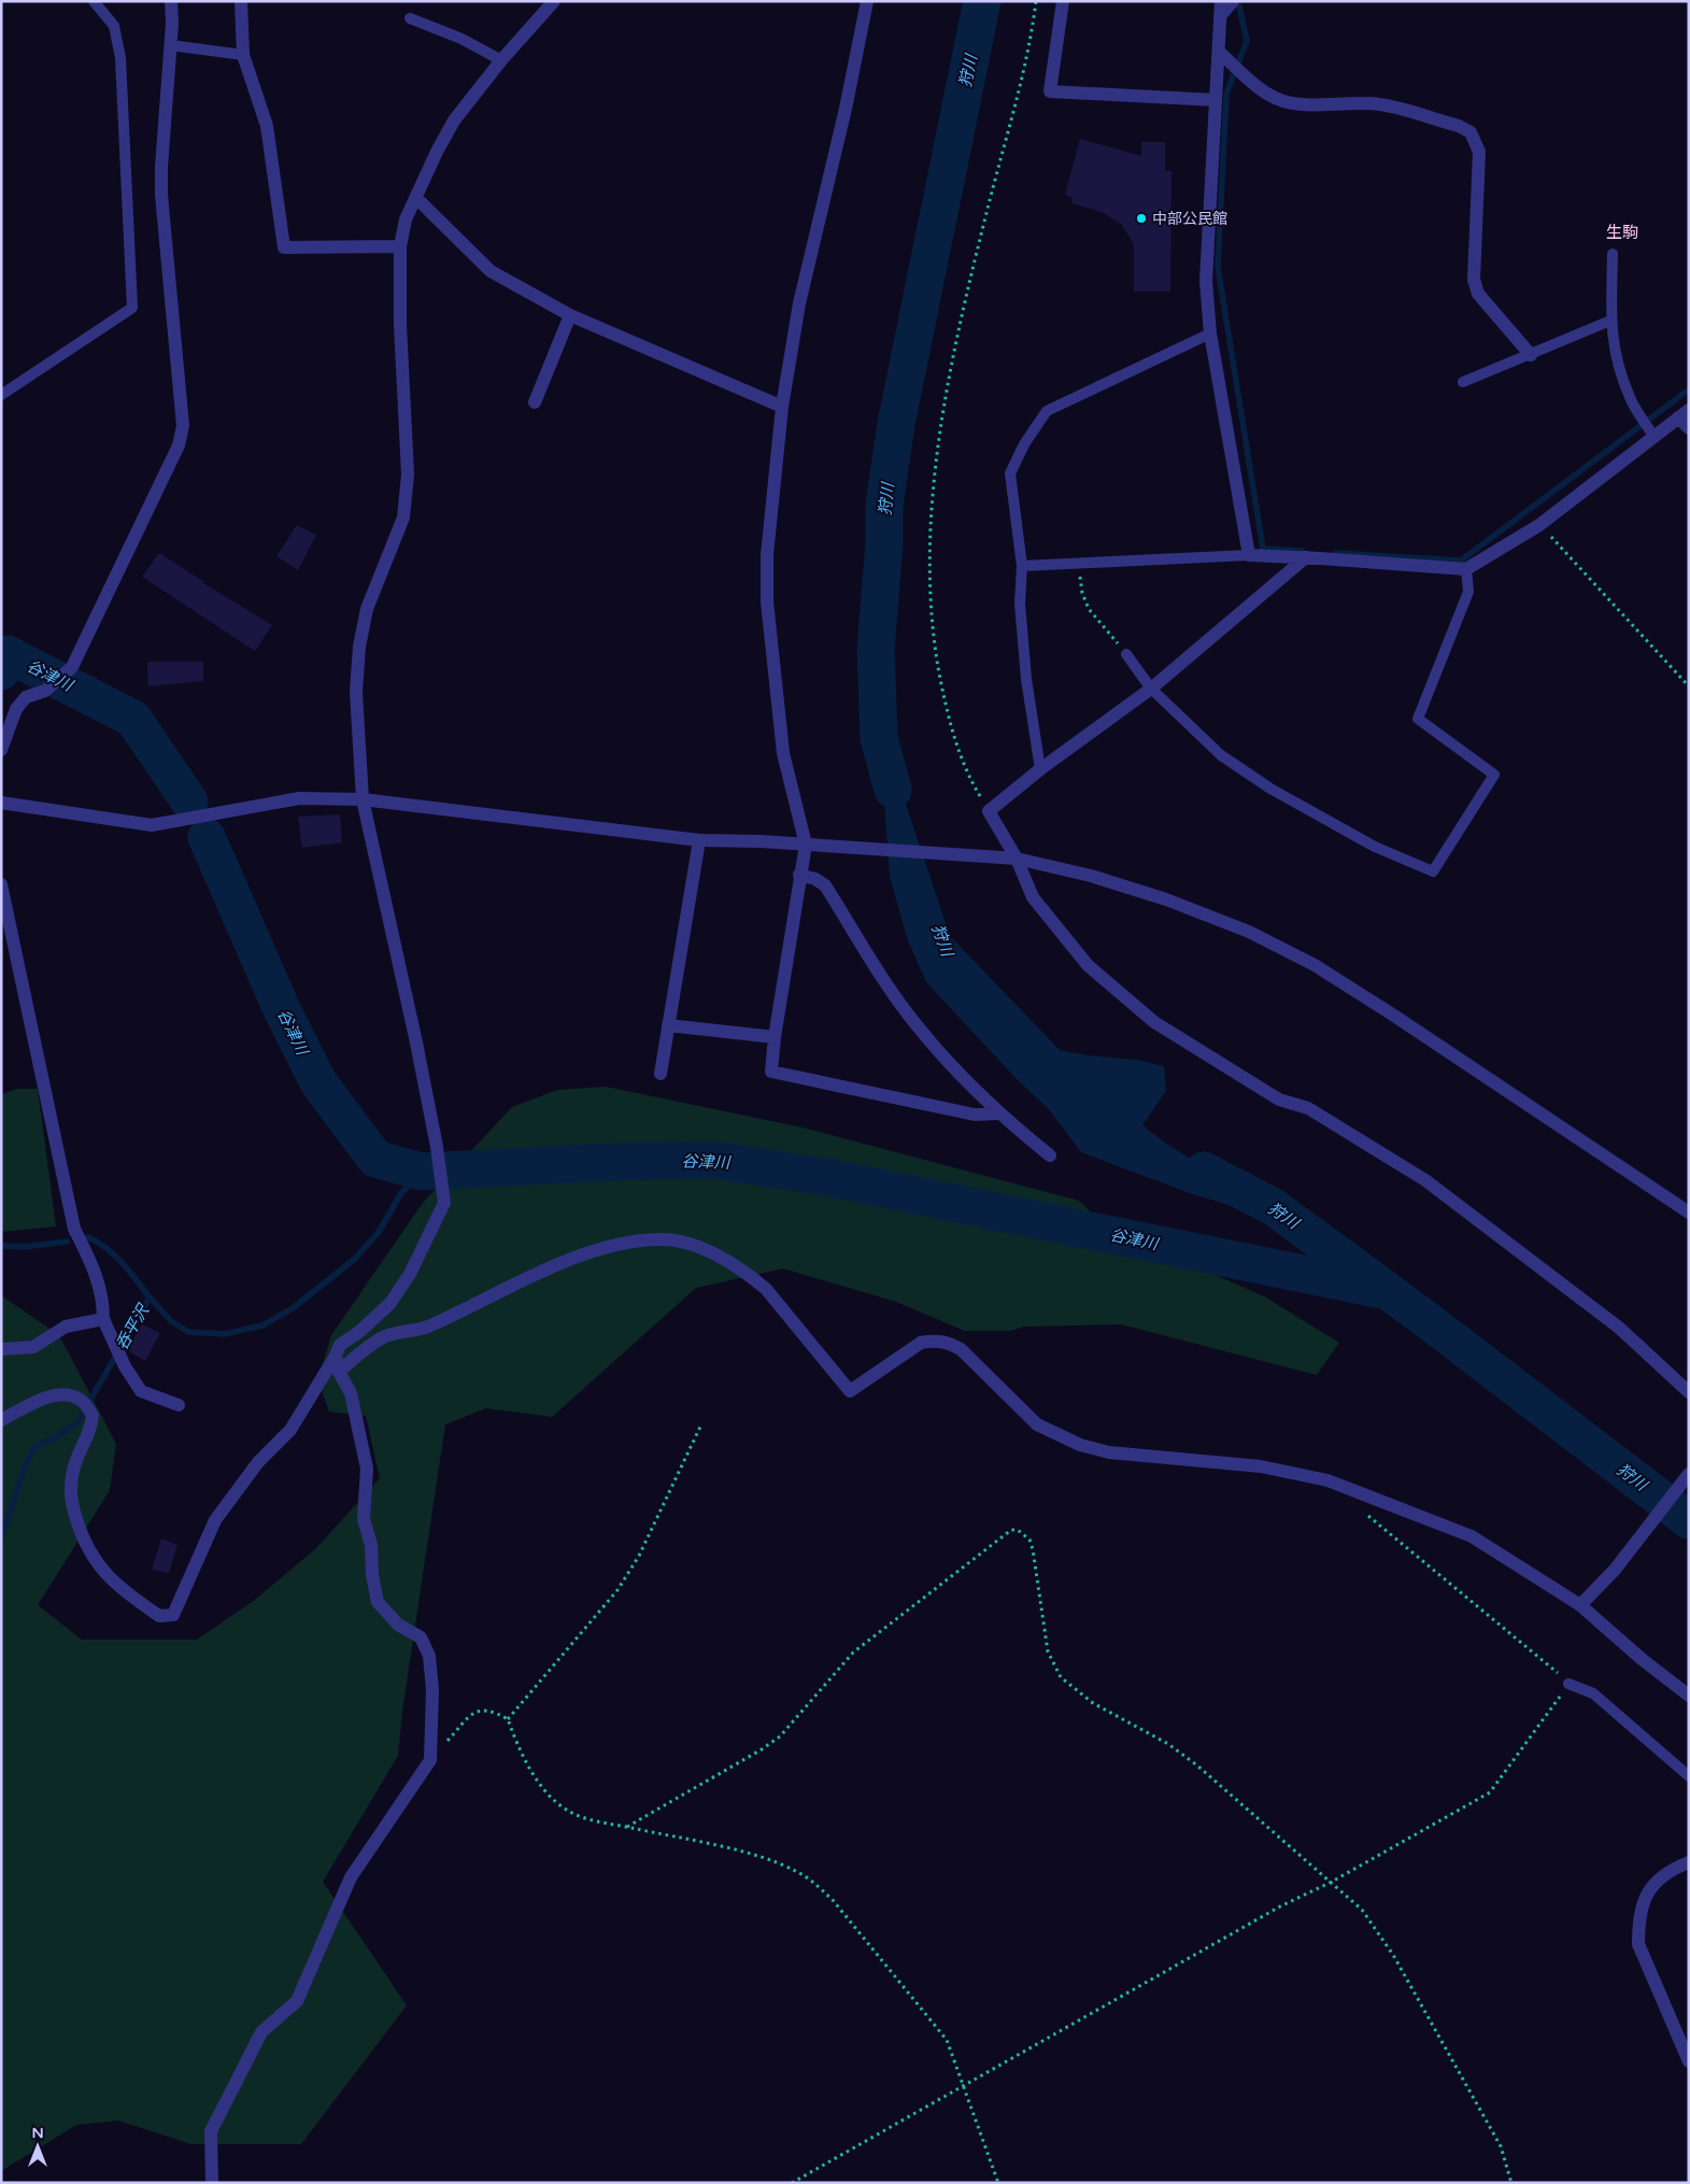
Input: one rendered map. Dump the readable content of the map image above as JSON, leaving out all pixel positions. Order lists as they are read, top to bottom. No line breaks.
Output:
{"districts":["生駒"],"water":["狩川","谷津川","呑平沢"],"places":["中部公民館"],"north":"top"}
